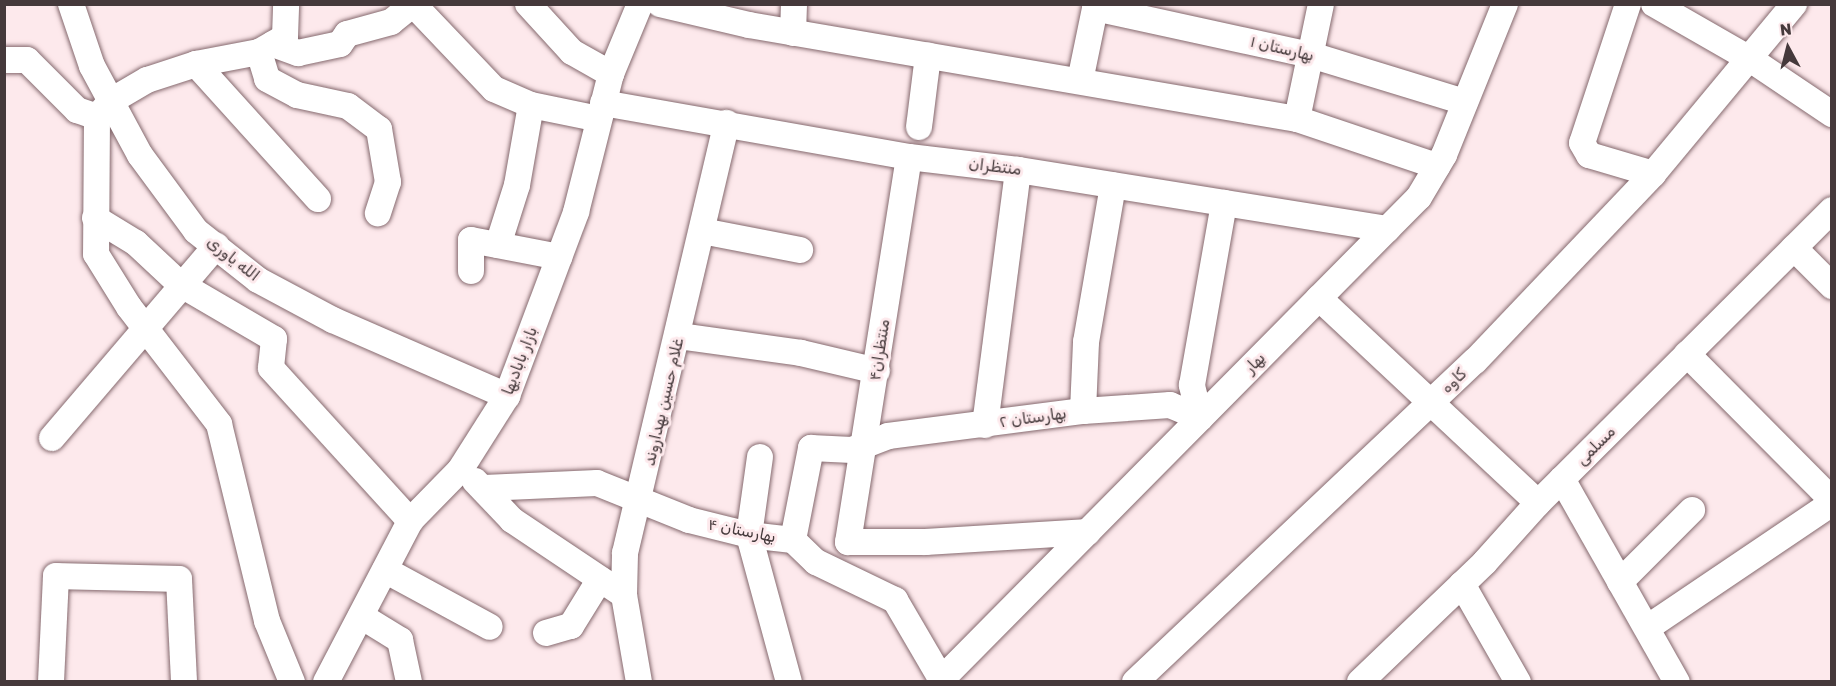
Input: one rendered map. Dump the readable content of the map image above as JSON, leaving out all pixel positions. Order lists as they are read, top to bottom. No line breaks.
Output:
{"streets":{"street":["بهارستان ۱","منتظران","الله یاوری","منتظران۴","بازار بابادیها","بهار","کاوه","غلام حسین بهداروند","بهارستان ۲","مسلمی","بهارستان ۴"]},"crossings":[["بهارستان ۱","بهار"],["منتظران","منتظران۴"],["منتظران","بازار بابادیها"],["منتظران","بهار"],["منتظران","غلام حسین بهداروند"],["الله یاوری","بازار بابادیها"],["منتظران۴","بهار"],["منتظران۴","بهارستان ۲"],["بهار","بهارستان ۲"],["بهار","بهارستان ۴"],["غلام حسین بهداروند","بهارستان ۴"],["بهارستان ۲","بهارستان ۴"]],"north":"top"}
